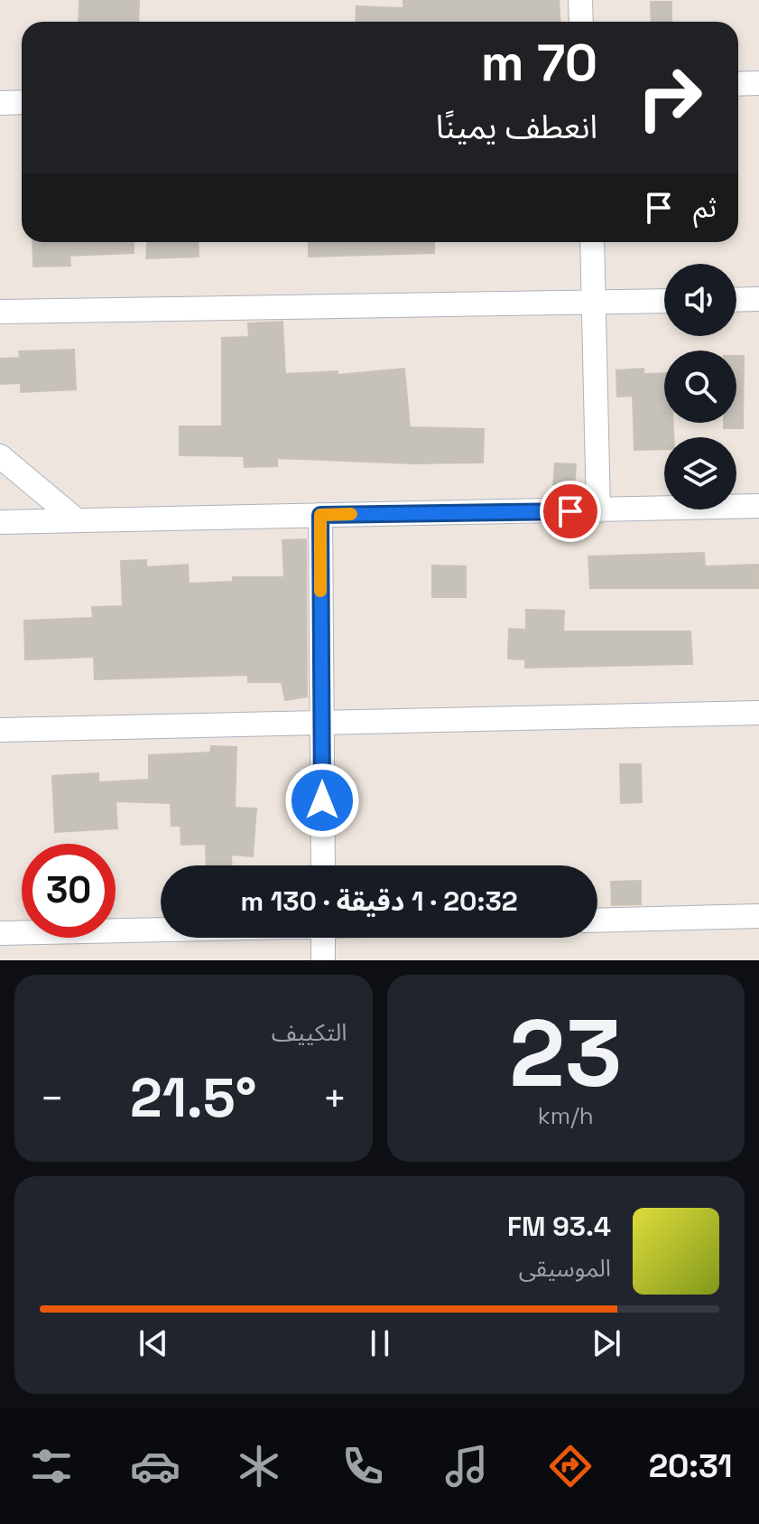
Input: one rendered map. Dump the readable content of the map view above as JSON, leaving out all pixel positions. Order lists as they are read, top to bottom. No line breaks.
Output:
{"page":{"turn":["70 m","انعطف يمينًا"],"then":"ثم","limit":"30","trip":"20:32 · 1 دقيقة · 130 m","tile":[["23","km/h"],"التكييف"],"heat":["−","21.5°","+"],"song":["93.4 FM","الموسيقى"],"tabs":"20:31"}}
